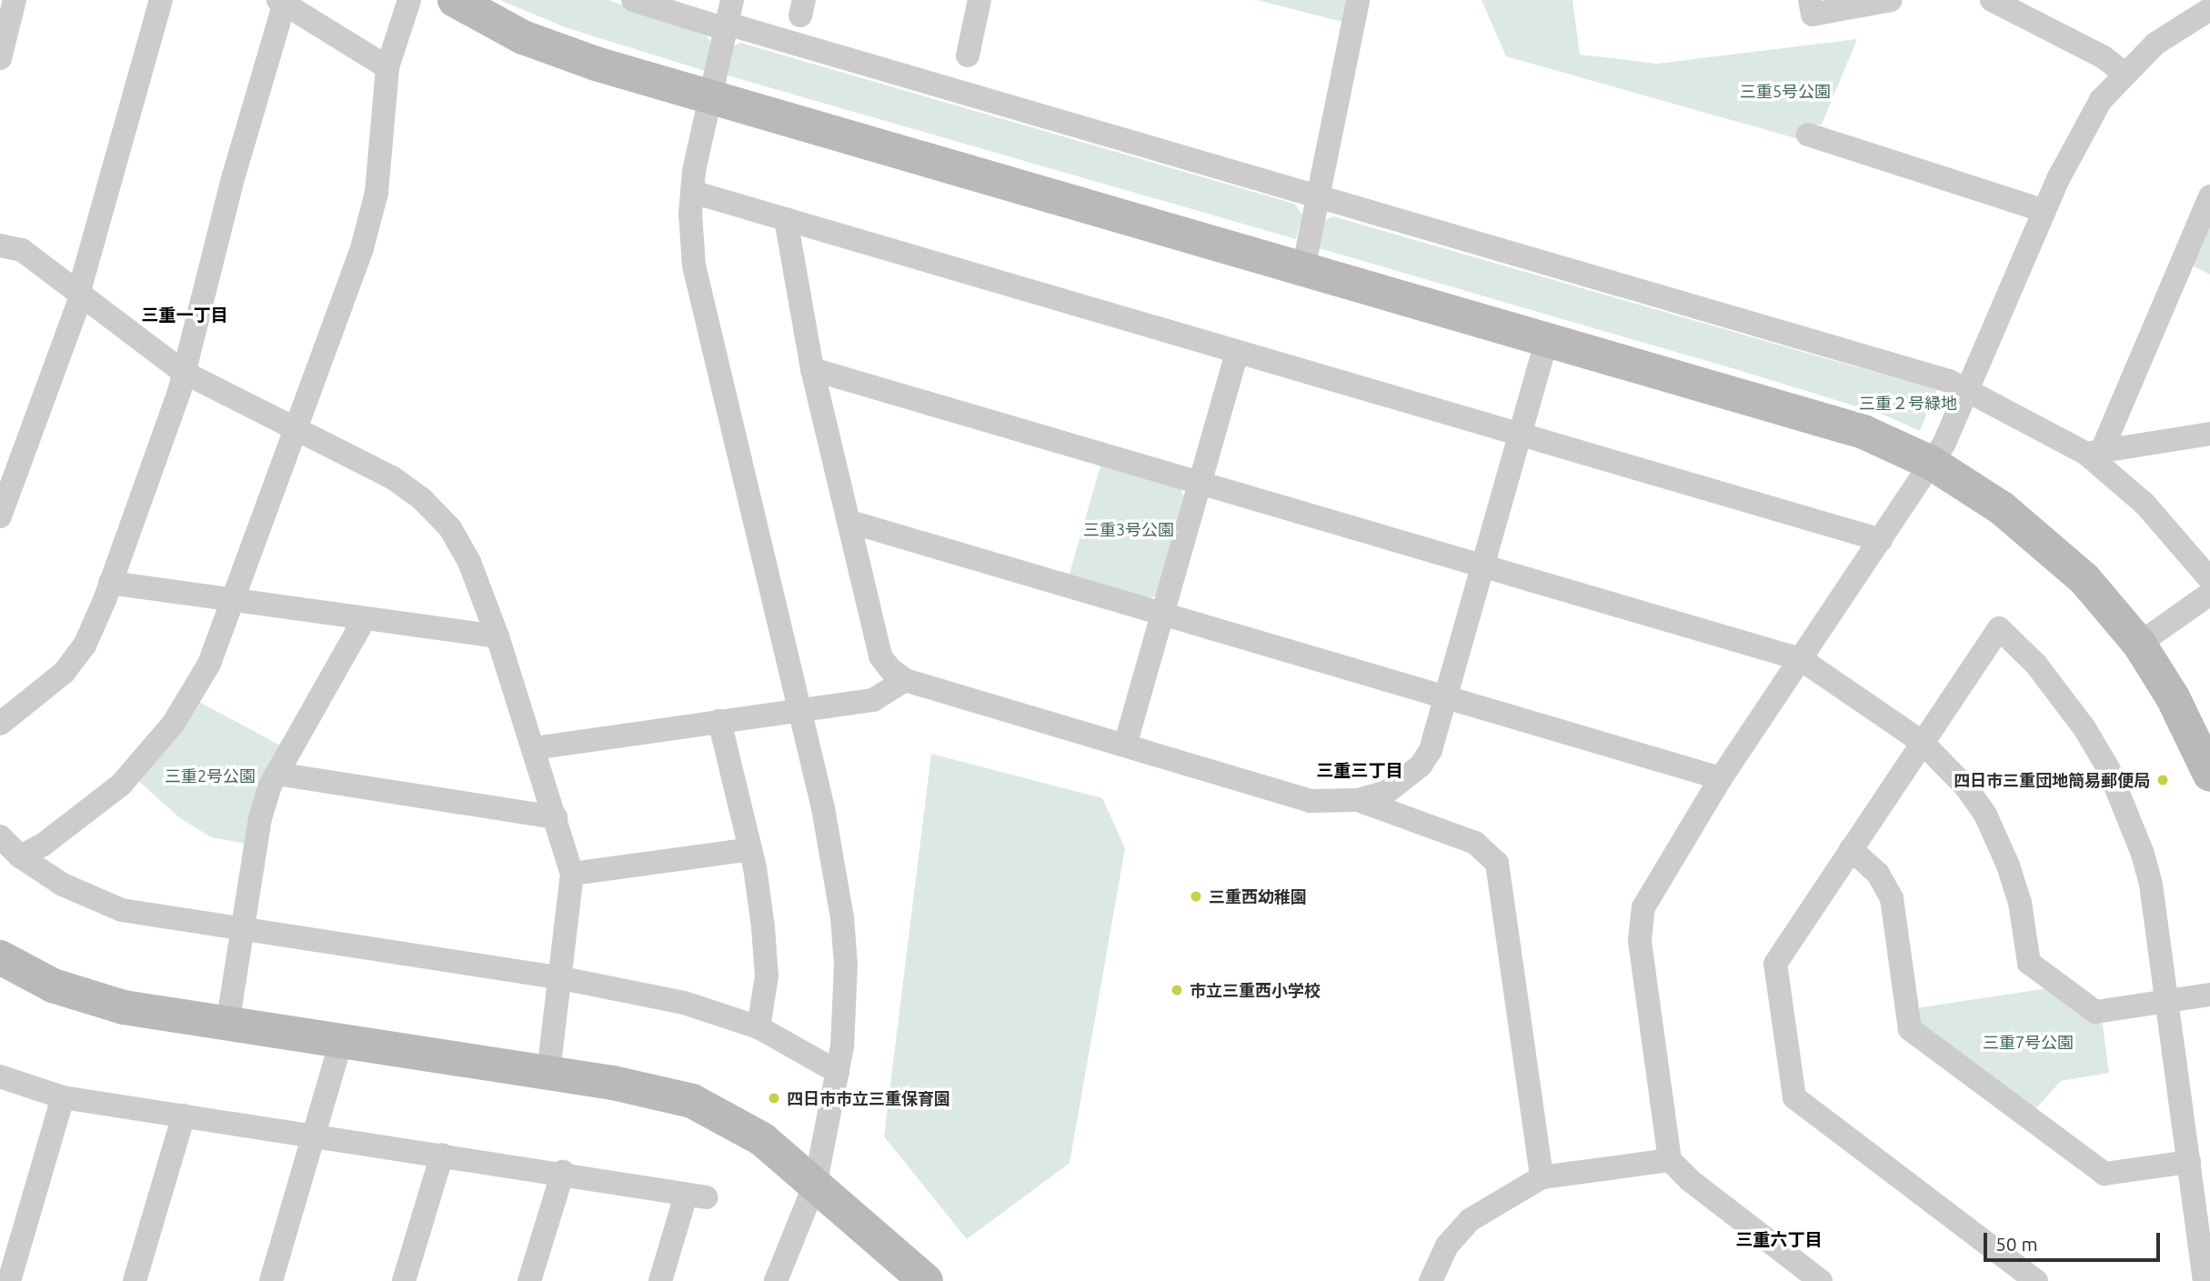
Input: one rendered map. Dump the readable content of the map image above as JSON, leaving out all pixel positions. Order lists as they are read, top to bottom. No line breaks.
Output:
{"districts":["三重一丁目","三重三丁目","三重六丁目"],"parks":["三重5号公園","三重２号緑地","三重3号公園","三重2号公園","三重7号公園"],"places":["四日市三重団地簡易郵便局","三重西幼稚園","市立三重西小学校","四日市市立三重保育園"],"scale_bar":"50 m"}
